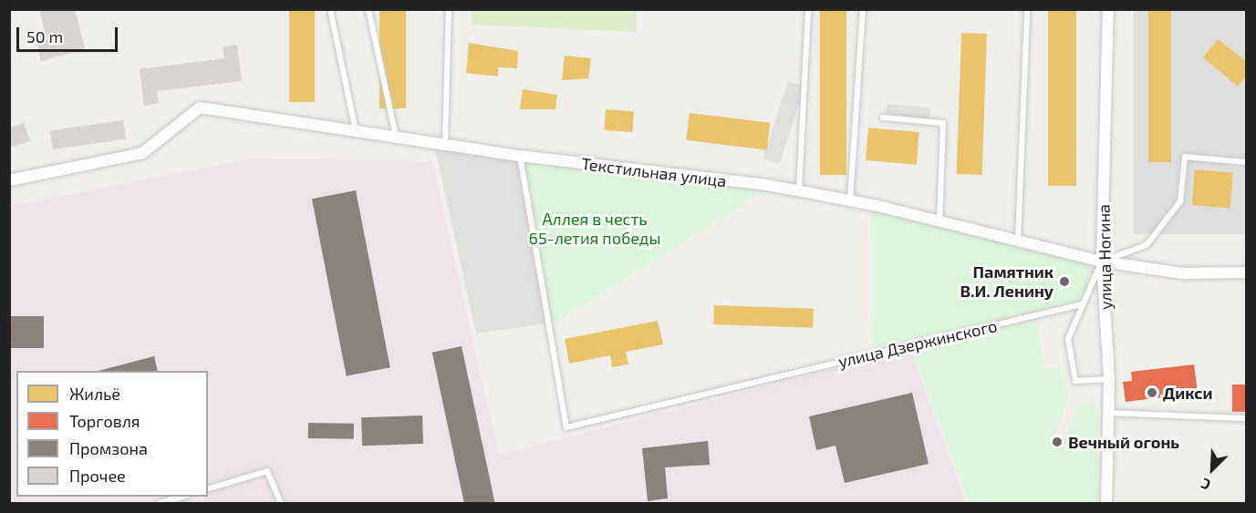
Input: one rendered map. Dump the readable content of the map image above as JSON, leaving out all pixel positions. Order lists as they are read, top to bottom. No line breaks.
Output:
{"streets":{"street":["Текстильная улица","улица Ногина"],"lane":["улица Дзержинского"]},"crossings":[["Текстильная улица","улица Ногина"],["Текстильная улица","улица Дзержинского"]],"parks":["Аллея в честь 65-летия победы"],"places":["Памятник В.И. Ленину","Дикси","Вечный огонь"],"legend":["Жильё","Торговля","Промзона","Прочее"],"scale_bar":"50 m","north":"bottom left"}
